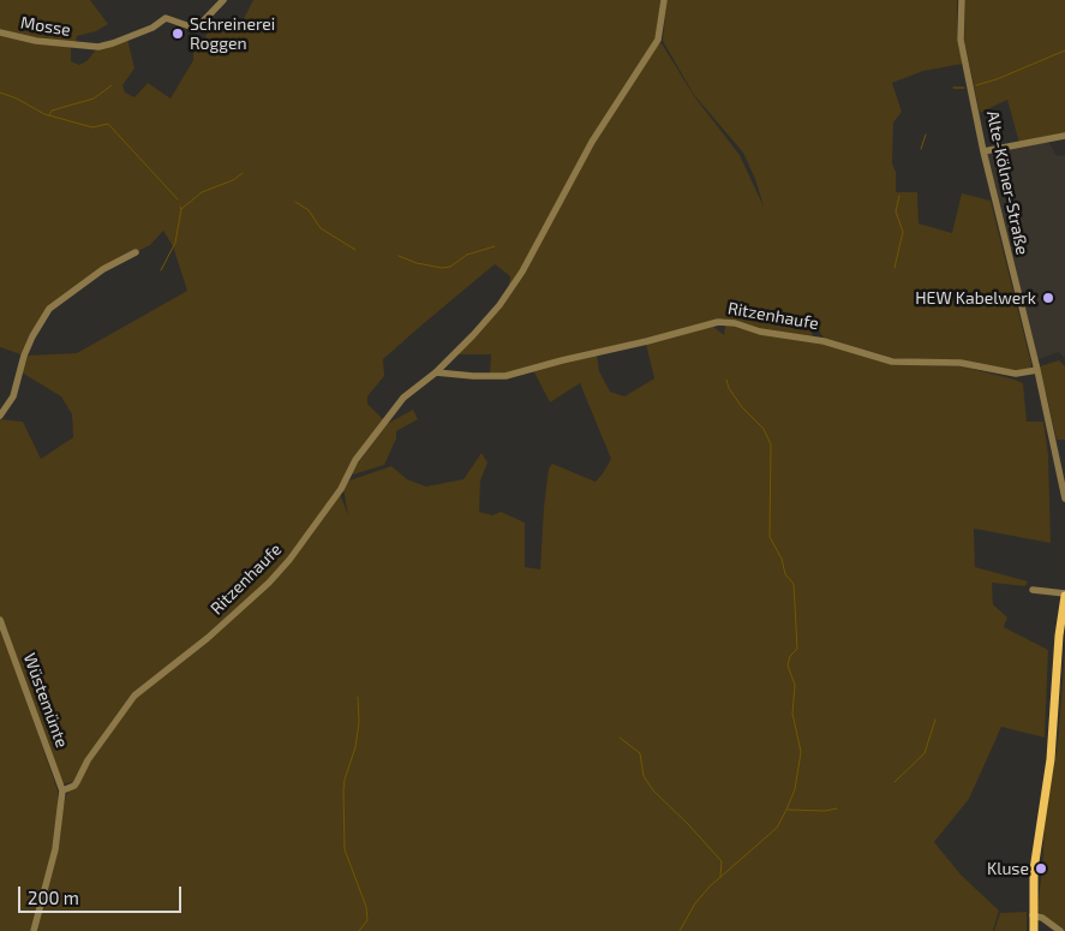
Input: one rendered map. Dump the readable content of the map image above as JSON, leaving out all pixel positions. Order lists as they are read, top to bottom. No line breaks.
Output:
{"streets":{"street":["Mosse","Alte-Kölner-Straße","Ritzenhaufe","Wüstemünte"]},"crossings":[["Alte-Kölner-Straße","Ritzenhaufe"],["Ritzenhaufe","Wüstemünte"]],"places":["Schreinerei Roggen","HEW Kabelwerk","Kluse"],"scale_bar":"200 m"}
